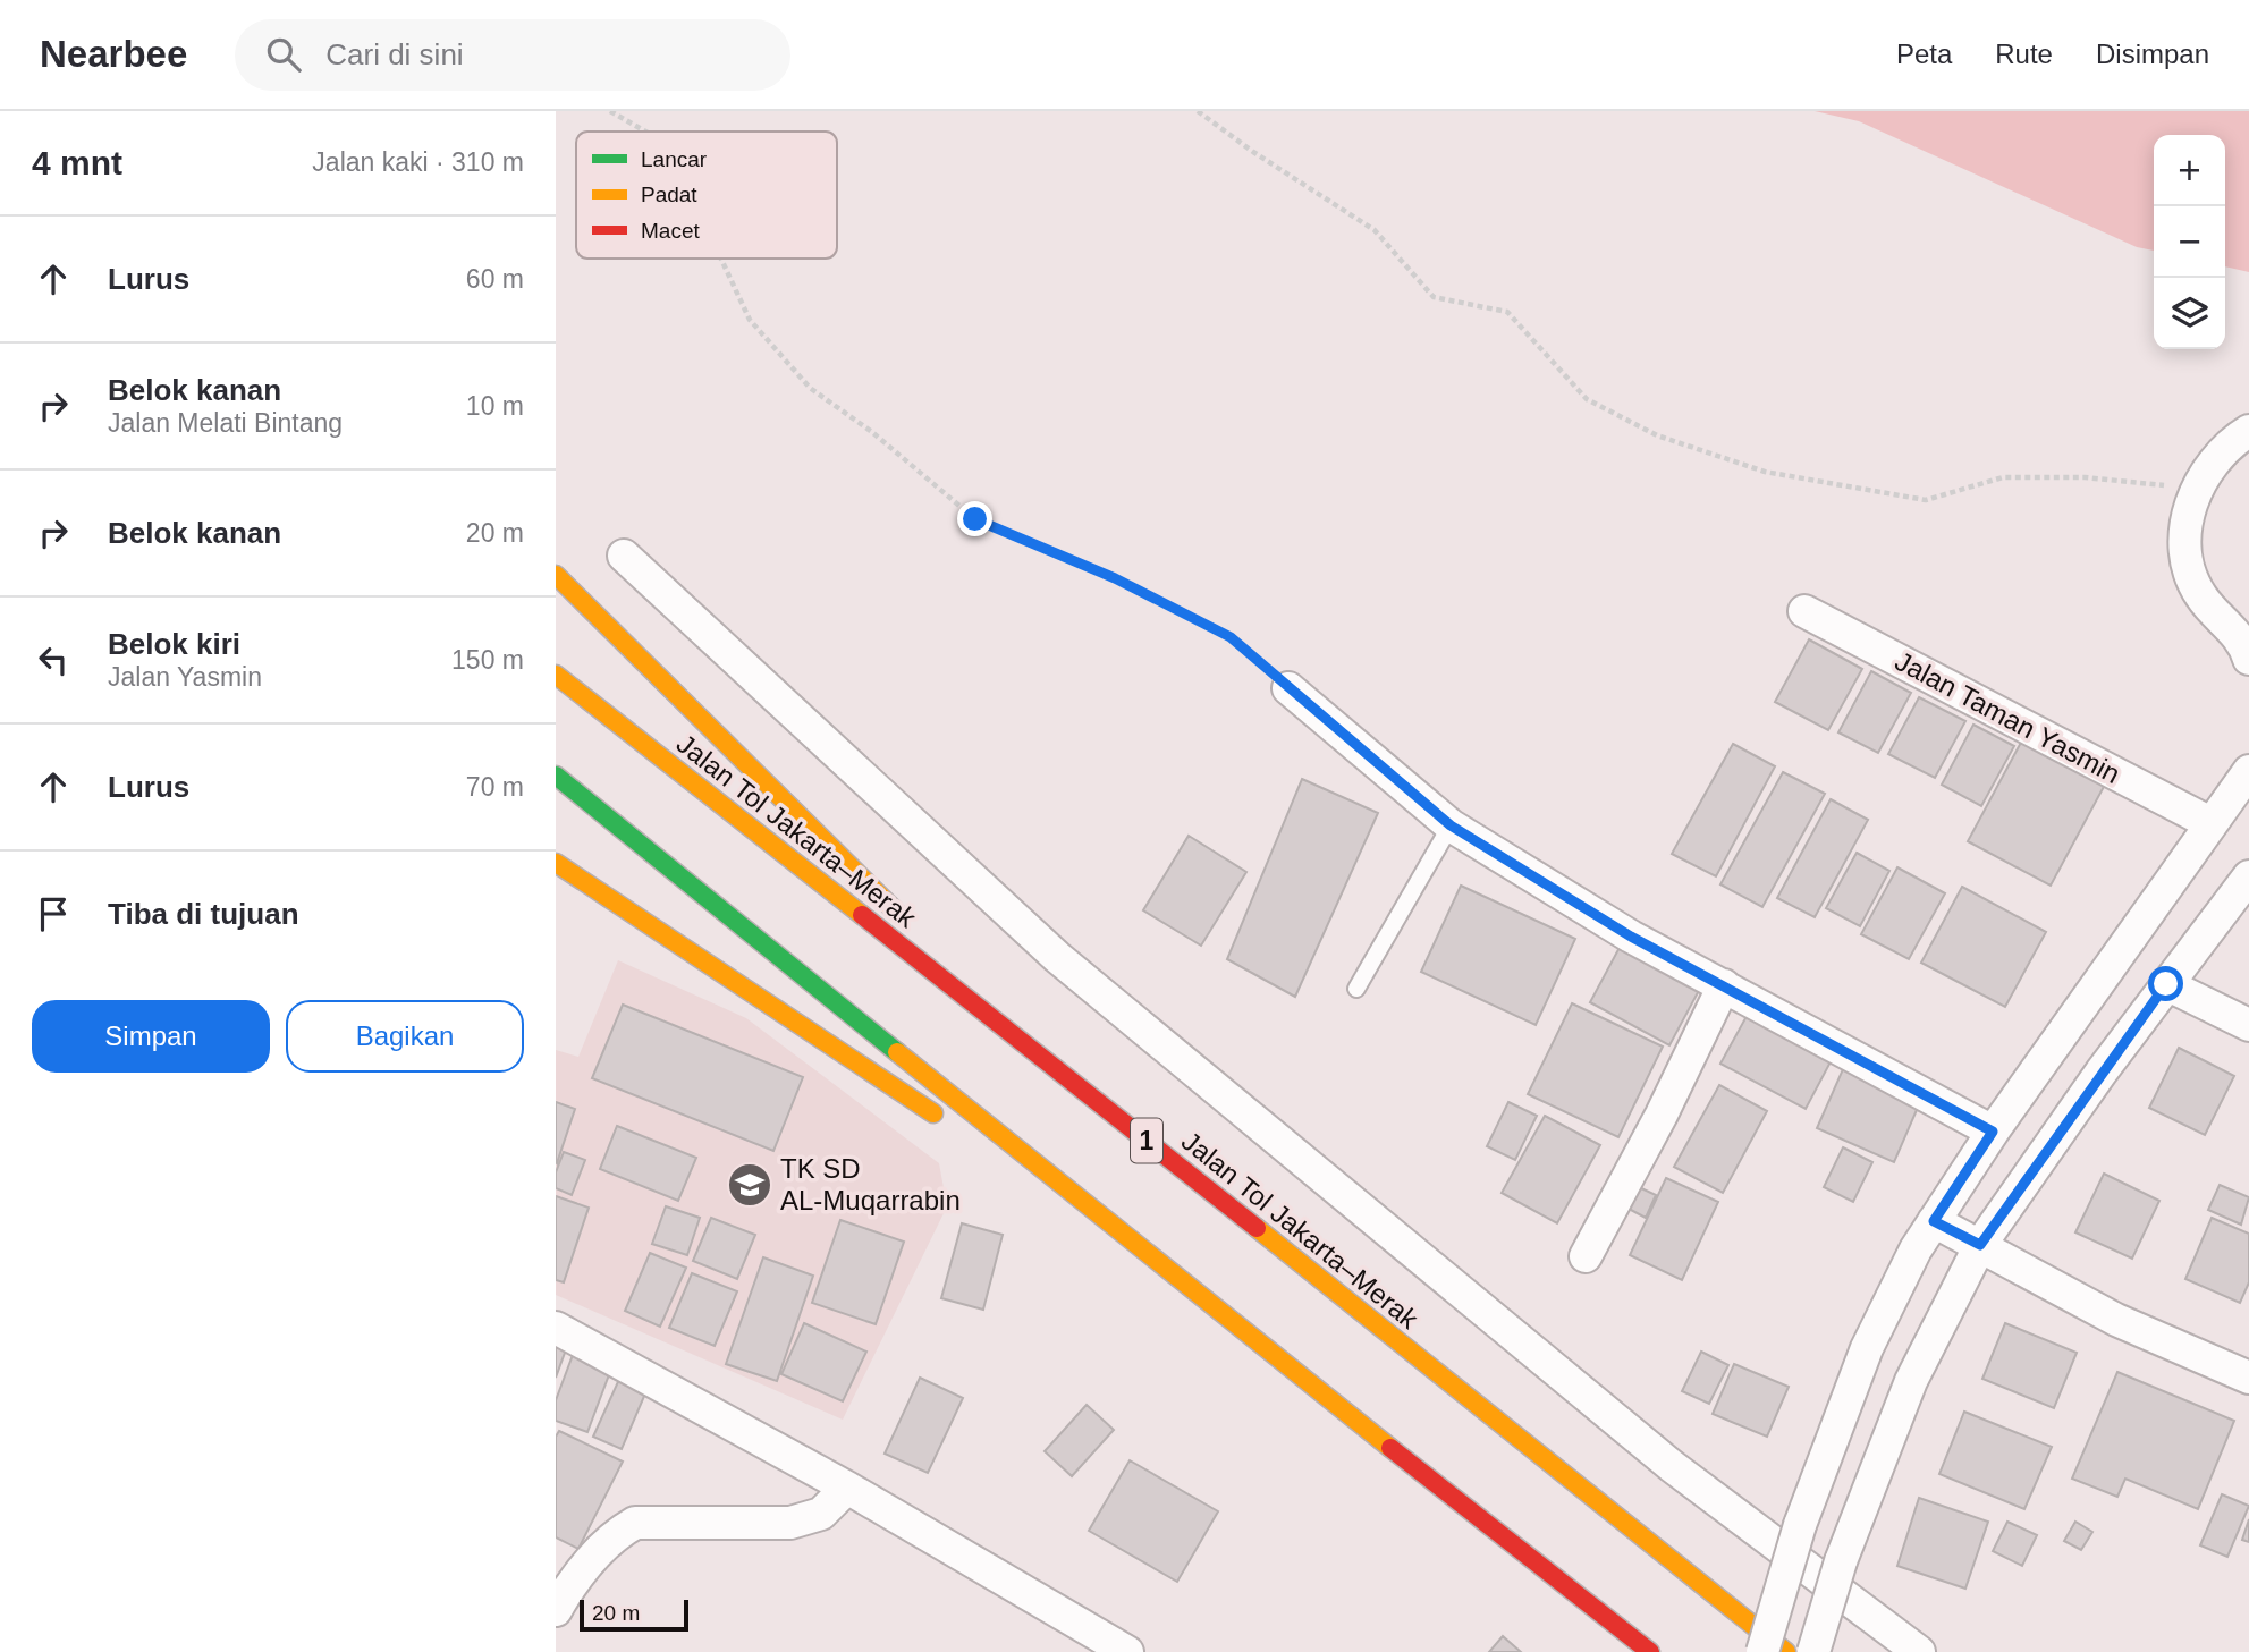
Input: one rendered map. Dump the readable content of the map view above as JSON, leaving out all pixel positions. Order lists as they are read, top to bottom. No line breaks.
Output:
{"streets":{"highway":["Jalan Tol Jakarta–Merak","1"],"street":["Jalan Taman Yasmin"]},"places":{"school or university":["TK SD AL-Muqarrabin"]},"legend":["Lancar","Padat","Macet"],"scale_bar":"20 m","page":{"header":"Nearbee","search":"Cari di sini","nav":["Peta","Rute","Disimpan"],"heading":["4 mnt","Jalan kaki · 310 m"],"map_buttons":["+","−"],"list":[["Lurus","60 m"],["Belok kanan","Jalan Melati Bintang","10 m"],["Belok kanan","20 m"],["Belok kiri","Jalan Yasmin","150 m"],["Lurus","70 m"],"Tiba di tujuan"],"buttons":["Simpan","Bagikan"],"scale":"20 m"}}
